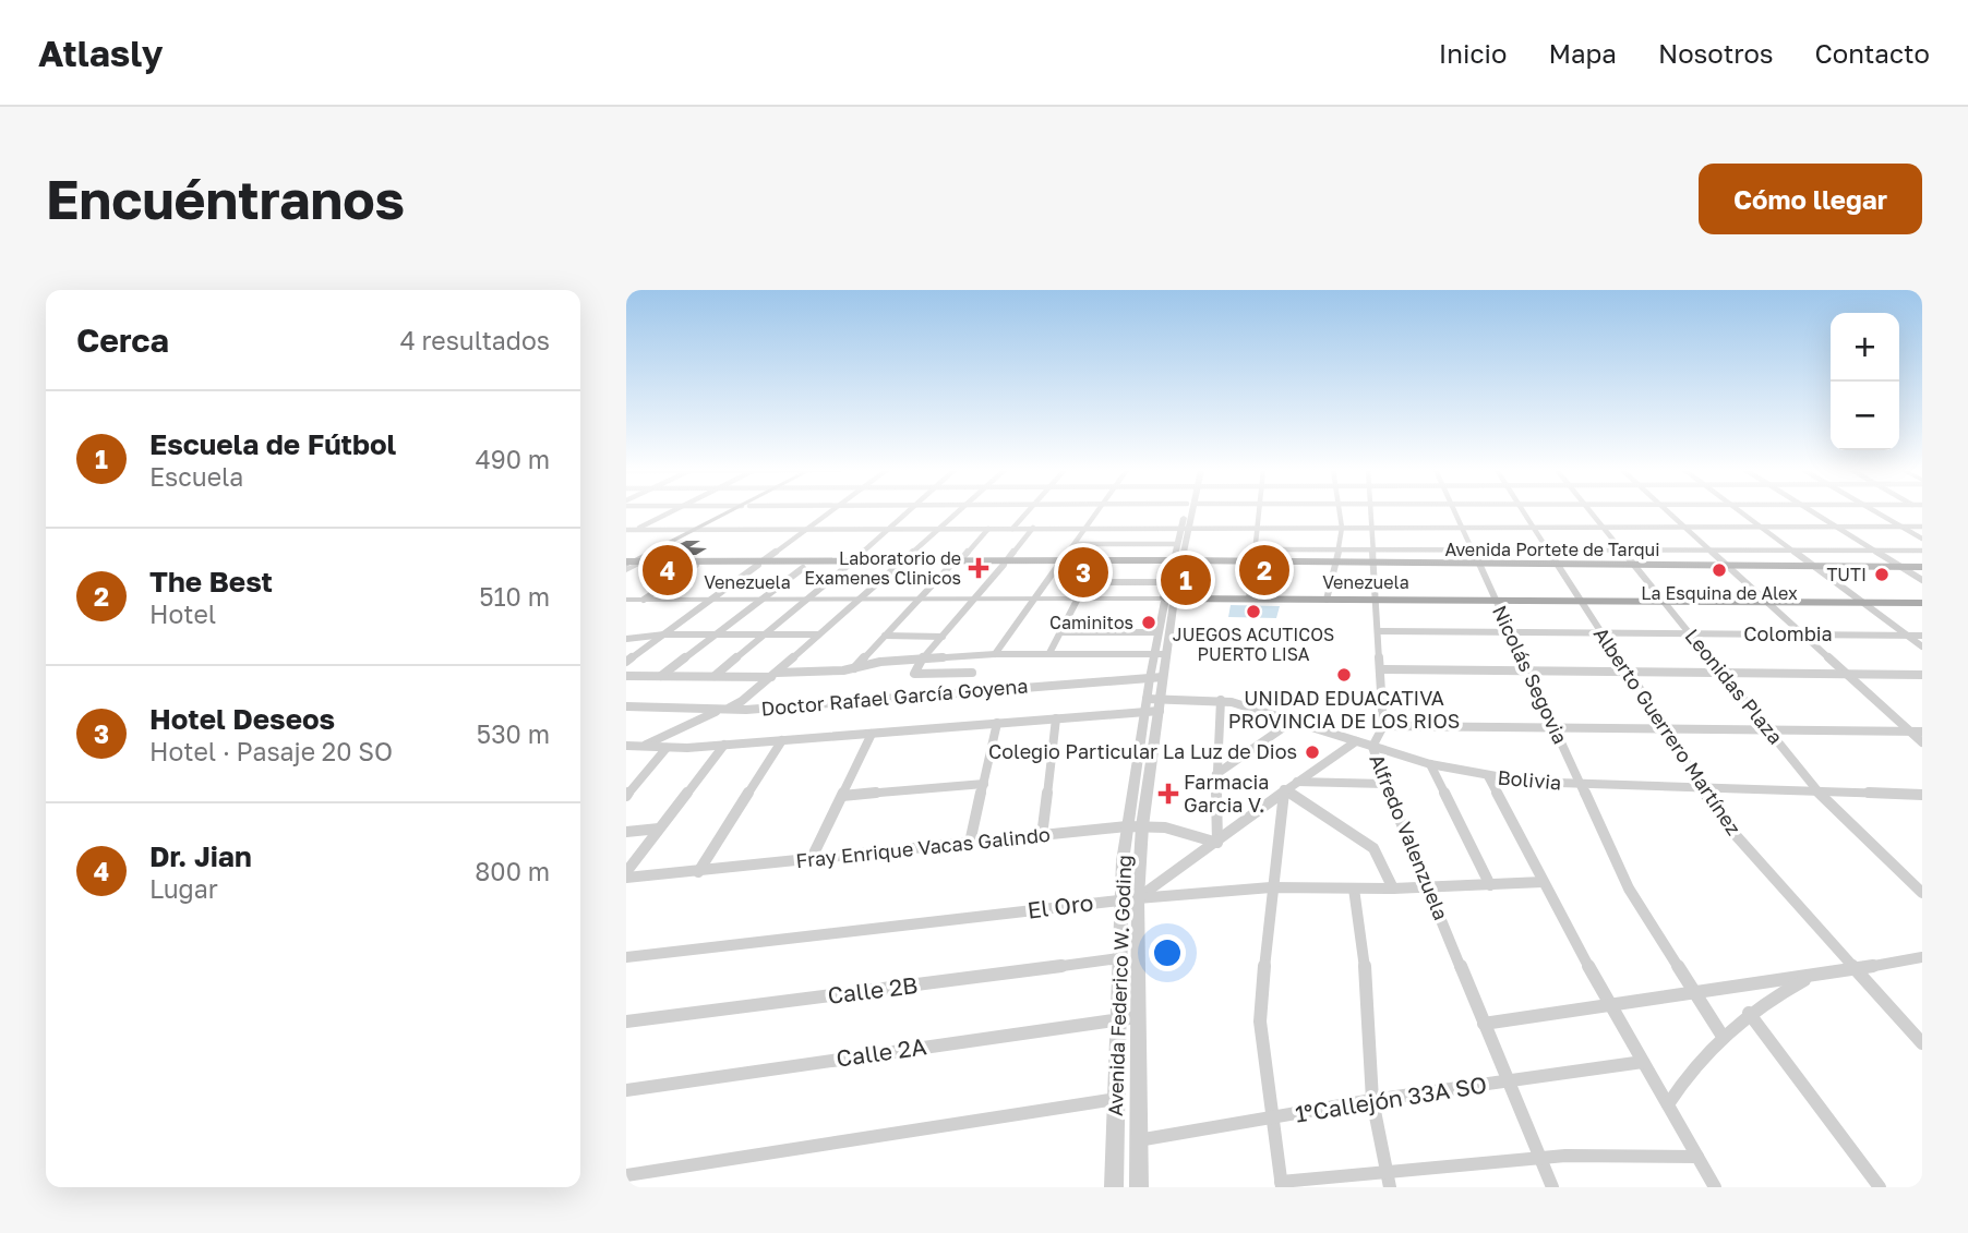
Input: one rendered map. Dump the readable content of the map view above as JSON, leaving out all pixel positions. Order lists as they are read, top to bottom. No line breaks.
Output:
{"streets":{"main road":["Avenida Portete de Tarqui","Venezuela","Avenida Federico W. Goding"],"street":["Colombia","Nicolás Segovia","Leonidas Plaza","Doctor Rafael García Goyena","Alberto Guerrero Martínez","Bolivia","Alfredo Valenzuela","Fray Enrique Vacas Galindo","El Oro","Calle 2B","Calle 2A","1°Callejón 33A SO"]},"crossings":[["Avenida Portete de Tarqui","Nicolás Segovia"],["Avenida Portete de Tarqui","Leonidas Plaza"],["Avenida Portete de Tarqui","Alberto Guerrero Martínez"],["Avenida Portete de Tarqui","Alfredo Valenzuela"],["Avenida Portete de Tarqui","Avenida Federico W. Goding"],["Venezuela","Nicolás Segovia"],["Venezuela","Leonidas Plaza"],["Venezuela","Alberto Guerrero Martínez"],["Venezuela","Alfredo Valenzuela"],["Venezuela","Avenida Federico W. Goding"],["Colombia","Nicolás Segovia"],["Colombia","Leonidas Plaza"],["Colombia","Alberto Guerrero Martínez"],["Colombia","Alfredo Valenzuela"],["Nicolás Segovia","Bolivia"],["Leonidas Plaza","Bolivia"],["Doctor Rafael García Goyena","Avenida Federico W. Goding"],["Alberto Guerrero Martínez","Bolivia"],["Bolivia","Alfredo Valenzuela"],["Bolivia","Avenida Federico W. Goding"],["Alfredo Valenzuela","El Oro"],["Alfredo Valenzuela","1°Callejón 33A SO"],["Fray Enrique Vacas Galindo","Avenida Federico W. Goding"],["El Oro","Avenida Federico W. Goding"],["Avenida Federico W. Goding","Calle 2B"],["Avenida Federico W. Goding","Calle 2A"],["Avenida Federico W. Goding","1°Callejón 33A SO"]],"places":{"health":["Laboratorio de Examenes Clinicos","Farmacia Garcia V."],"other":["La Esquina de Alex","TUTI","JUEGOS ACUTICOS PUERTO LISA","Caminitos","UNIDAD EDUACATIVA PROVINCIA DE LOS RIOS","Colegio Particular La Luz de Dios"]},"page":{"header":"Atlasly","nav":["Inicio","Mapa","Nosotros","Contacto"],"buttons":"Cómo llegar","title":"Encuéntranos","heading":["Cerca","4 resultados"],"map_buttons":["+","−"],"list":[{"mark":"1","name":"Escuela de Fútbol","note":"Escuela","value":"490 m"},{"mark":"2","name":"The Best","note":"Hotel","value":"510 m"},{"mark":"3","name":"Hotel Deseos","note":"Hotel · Pasaje 20 SO","value":"530 m"},{"mark":"4","name":"Dr. Jian","note":"Lugar","value":"800 m"}],"pins":["2","4","3","1"]}}
